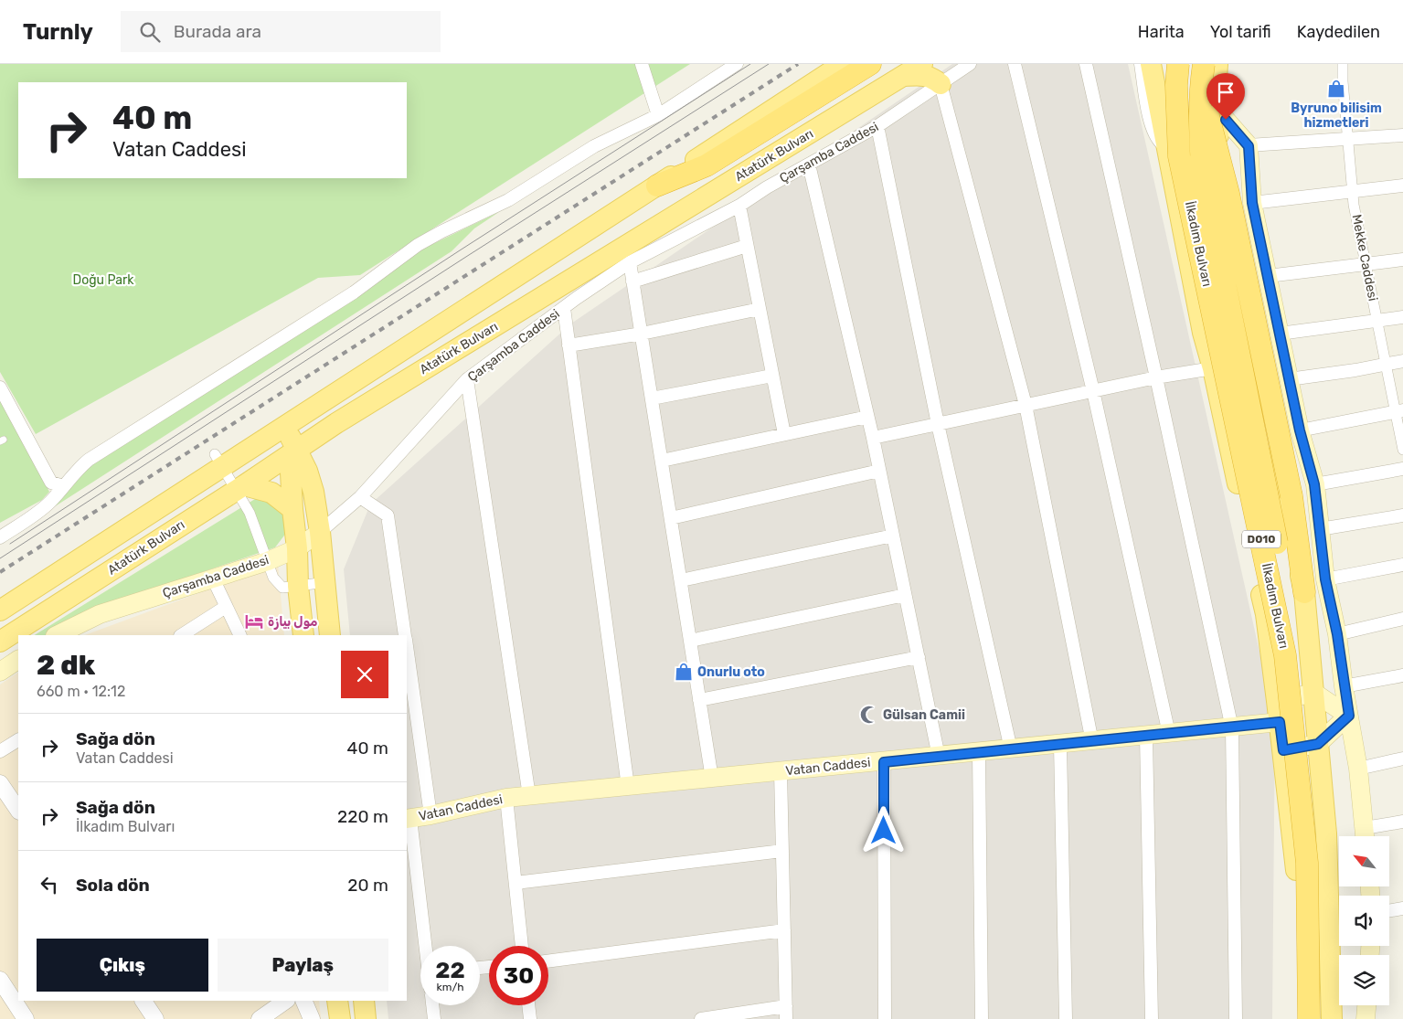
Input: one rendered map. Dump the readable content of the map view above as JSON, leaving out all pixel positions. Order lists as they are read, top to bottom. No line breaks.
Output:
{"streets":{"highway":["İlkadım Bulvarı","D010"],"main road":["Çarşamba Caddesi","Atatürk Bulvarı","Vatan Caddesi"],"street":["Mekke Caddesi"]},"crossings":[["İlkadım Bulvarı","Vatan Caddesi"]],"parks":["Doğu Park"],"places":{"shop":["Byruno bilisim hizmetleri","Onurlu oto"],"hotel":["مول بيازة"],"mosque":["Gülsan Camii"]},"north":"top left","page":{"header":"Turnly","search":"Burada ara","nav":["Harita","Yol tarifi","Kaydedilen"],"turn":["40 m","Vatan Caddesi"],"heading":["2 dk","660 m · 12:12"],"list":[{"name":"Sağa dön","note":"Vatan Caddesi","value":"40 m"},{"name":"Sağa dön","note":"İlkadım Bulvarı","value":"220 m"},{"name":"Sola dön","value":"20 m"}],"buttons":["Çıkış","Paylaş"],"speed":"22 km/h","limit":"30"}}
